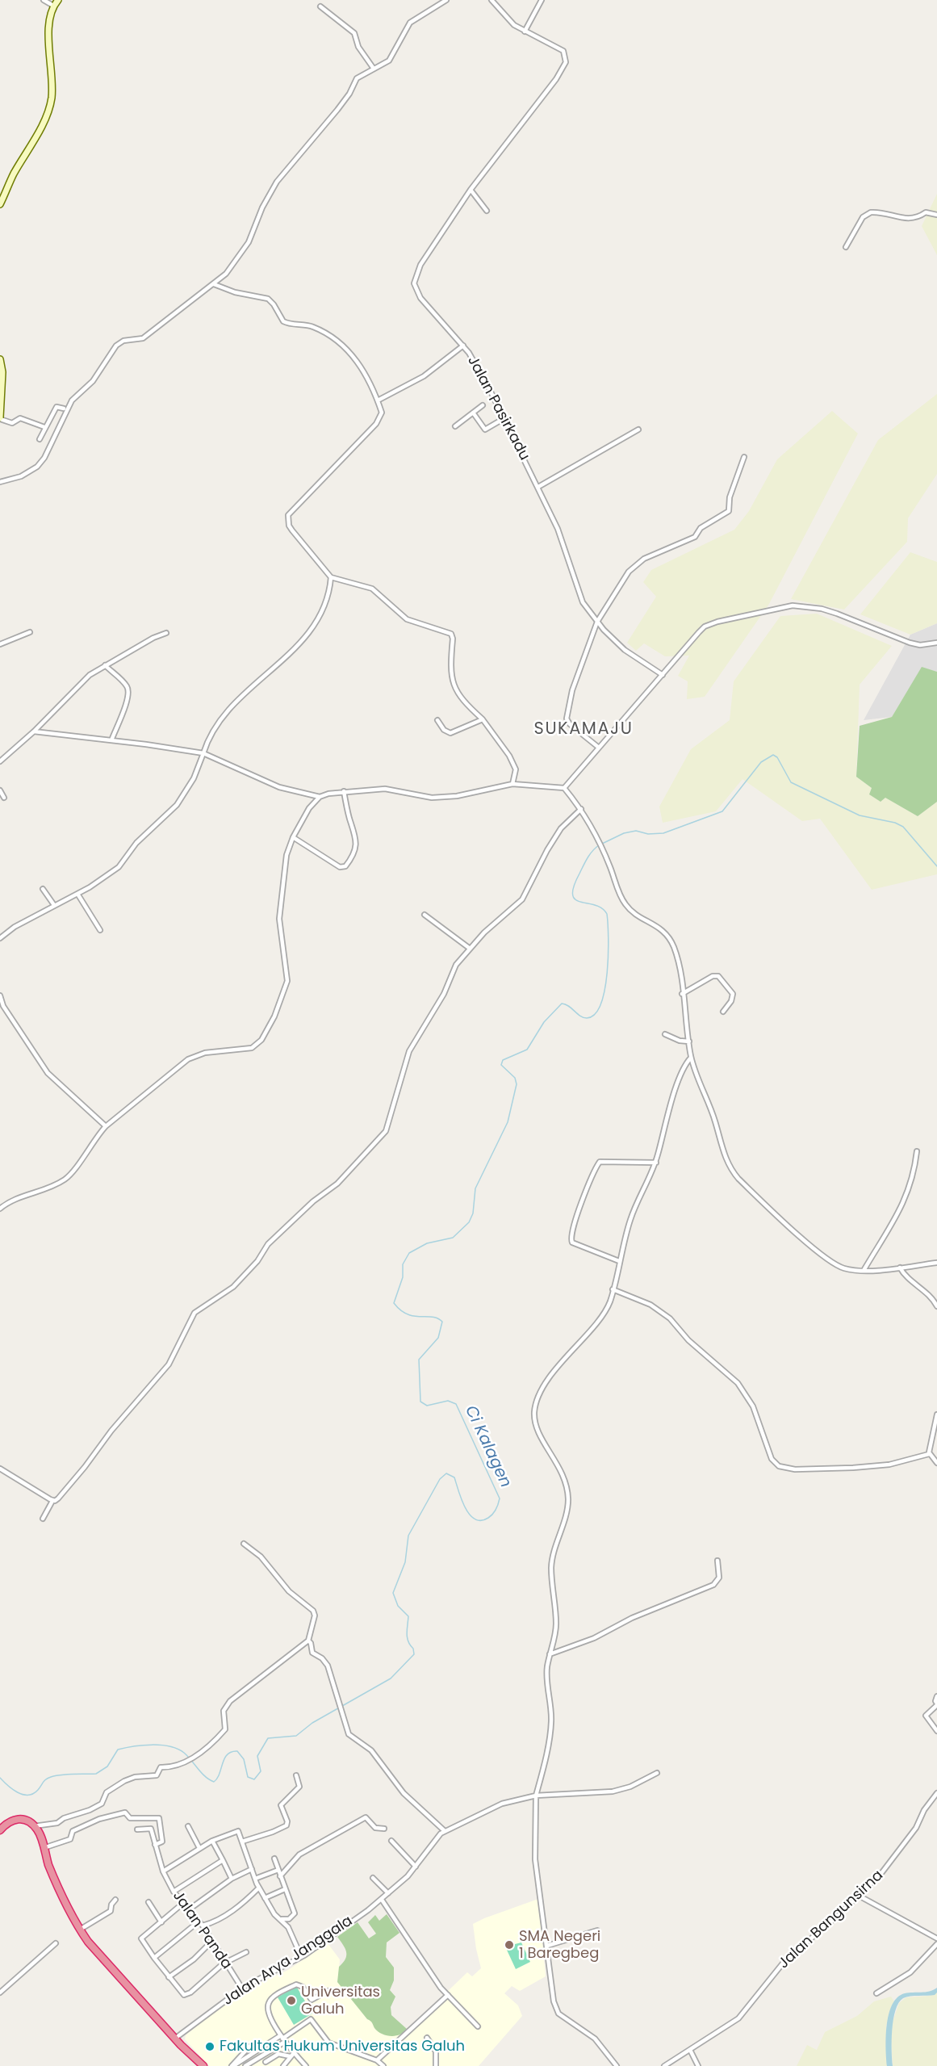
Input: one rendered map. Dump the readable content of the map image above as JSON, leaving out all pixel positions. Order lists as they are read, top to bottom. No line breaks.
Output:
{"streets":{"street":["Jalan Pasirkadu","Jalan Bangunsirna","Jalan Panda","Jalan Arya Janggala"]},"crossings":[["Jalan Panda","Jalan Arya Janggala"]],"districts":["SUKAMAJU"],"water":["Ci Kalagen"],"places":["SMA Negeri 1 Baregbeg","Universitas Galuh","Fakultas Hukum Universitas Galuh"]}
